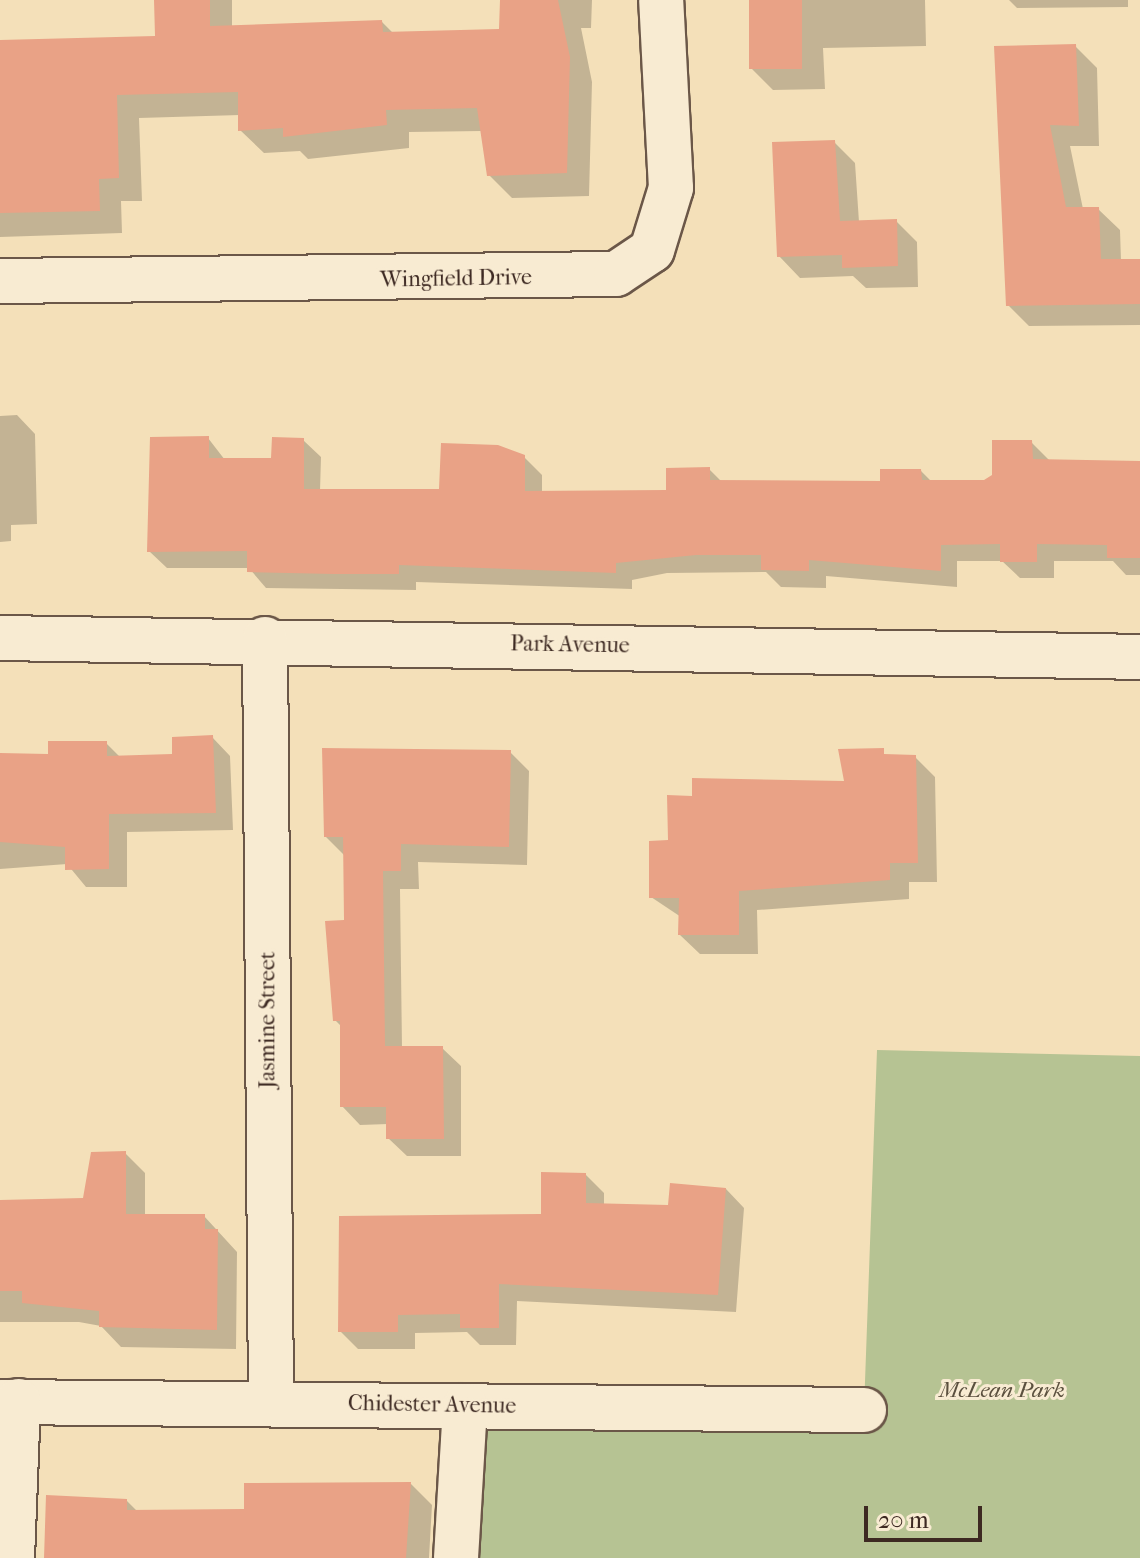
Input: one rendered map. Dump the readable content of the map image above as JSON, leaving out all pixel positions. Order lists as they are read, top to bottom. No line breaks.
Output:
{"streets":{"street":["Wingfield Drive","Park Avenue","Jasmine Street","Chidester Avenue"]},"crossings":[["Park Avenue","Jasmine Street"],["Jasmine Street","Chidester Avenue"]],"parks":["McLean Park"],"scale_bar":"20 m"}
